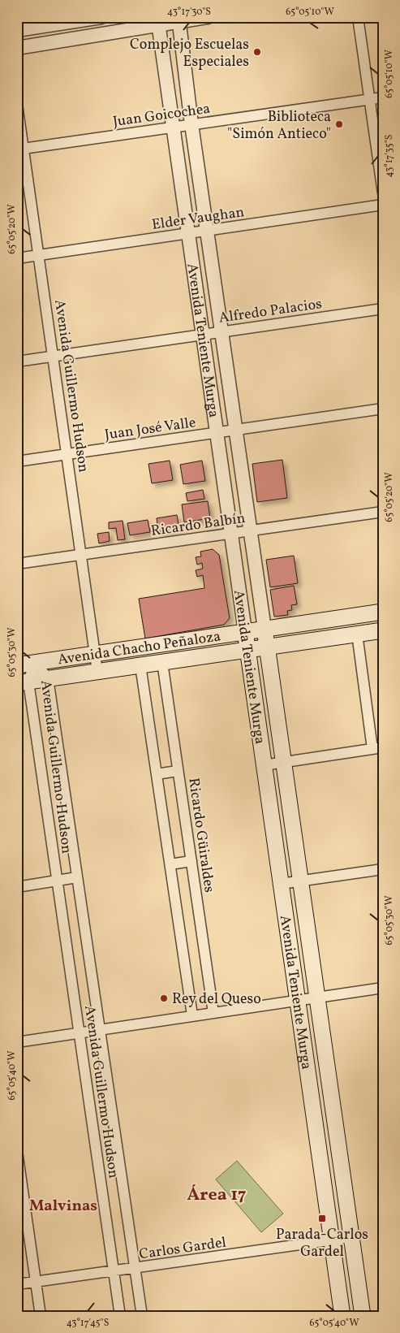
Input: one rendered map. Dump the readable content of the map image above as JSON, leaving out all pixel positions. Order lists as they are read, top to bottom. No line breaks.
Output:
{"streets":{"main road":["Avenida Teniente Murga","Avenida Chacho Peñaloza"],"street":["Juan Goicochea","Elder Vaughan","Alfredo Palacios","Avenida Guillermo Hudson","Juan José Valle","Ricardo Balbín","Ricardo Güiraldes","Carlos Gardel"]},"crossings":[["Juan Goicochea","Avenida Teniente Murga"],["Juan Goicochea","Avenida Guillermo Hudson"],["Elder Vaughan","Avenida Teniente Murga"],["Elder Vaughan","Avenida Guillermo Hudson"],["Alfredo Palacios","Avenida Teniente Murga"],["Alfredo Palacios","Avenida Guillermo Hudson"],["Avenida Teniente Murga","Juan José Valle"],["Avenida Teniente Murga","Ricardo Balbín"],["Avenida Teniente Murga","Avenida Chacho Peñaloza"],["Avenida Teniente Murga","Carlos Gardel"],["Avenida Guillermo Hudson","Juan José Valle"],["Avenida Guillermo Hudson","Ricardo Balbín"],["Avenida Guillermo Hudson","Avenida Chacho Peñaloza"],["Avenida Guillermo Hudson","Carlos Gardel"],["Avenida Chacho Peñaloza","Ricardo Güiraldes"]],"districts":["Área 17","Malvinas"],"places":{"other":["Complejo Escuelas Especiales","Biblioteca \"Simón Antieco\"","Rey del Queso"],"transit":["Parada-Carlos Gardel"]},"coordinates":["43°17'30\"S","65°05'10\"W","43°17'35\"S","65°05'20\"W","65°05'30\"W","65°05'40\"W","43°17'45\"S"]}
